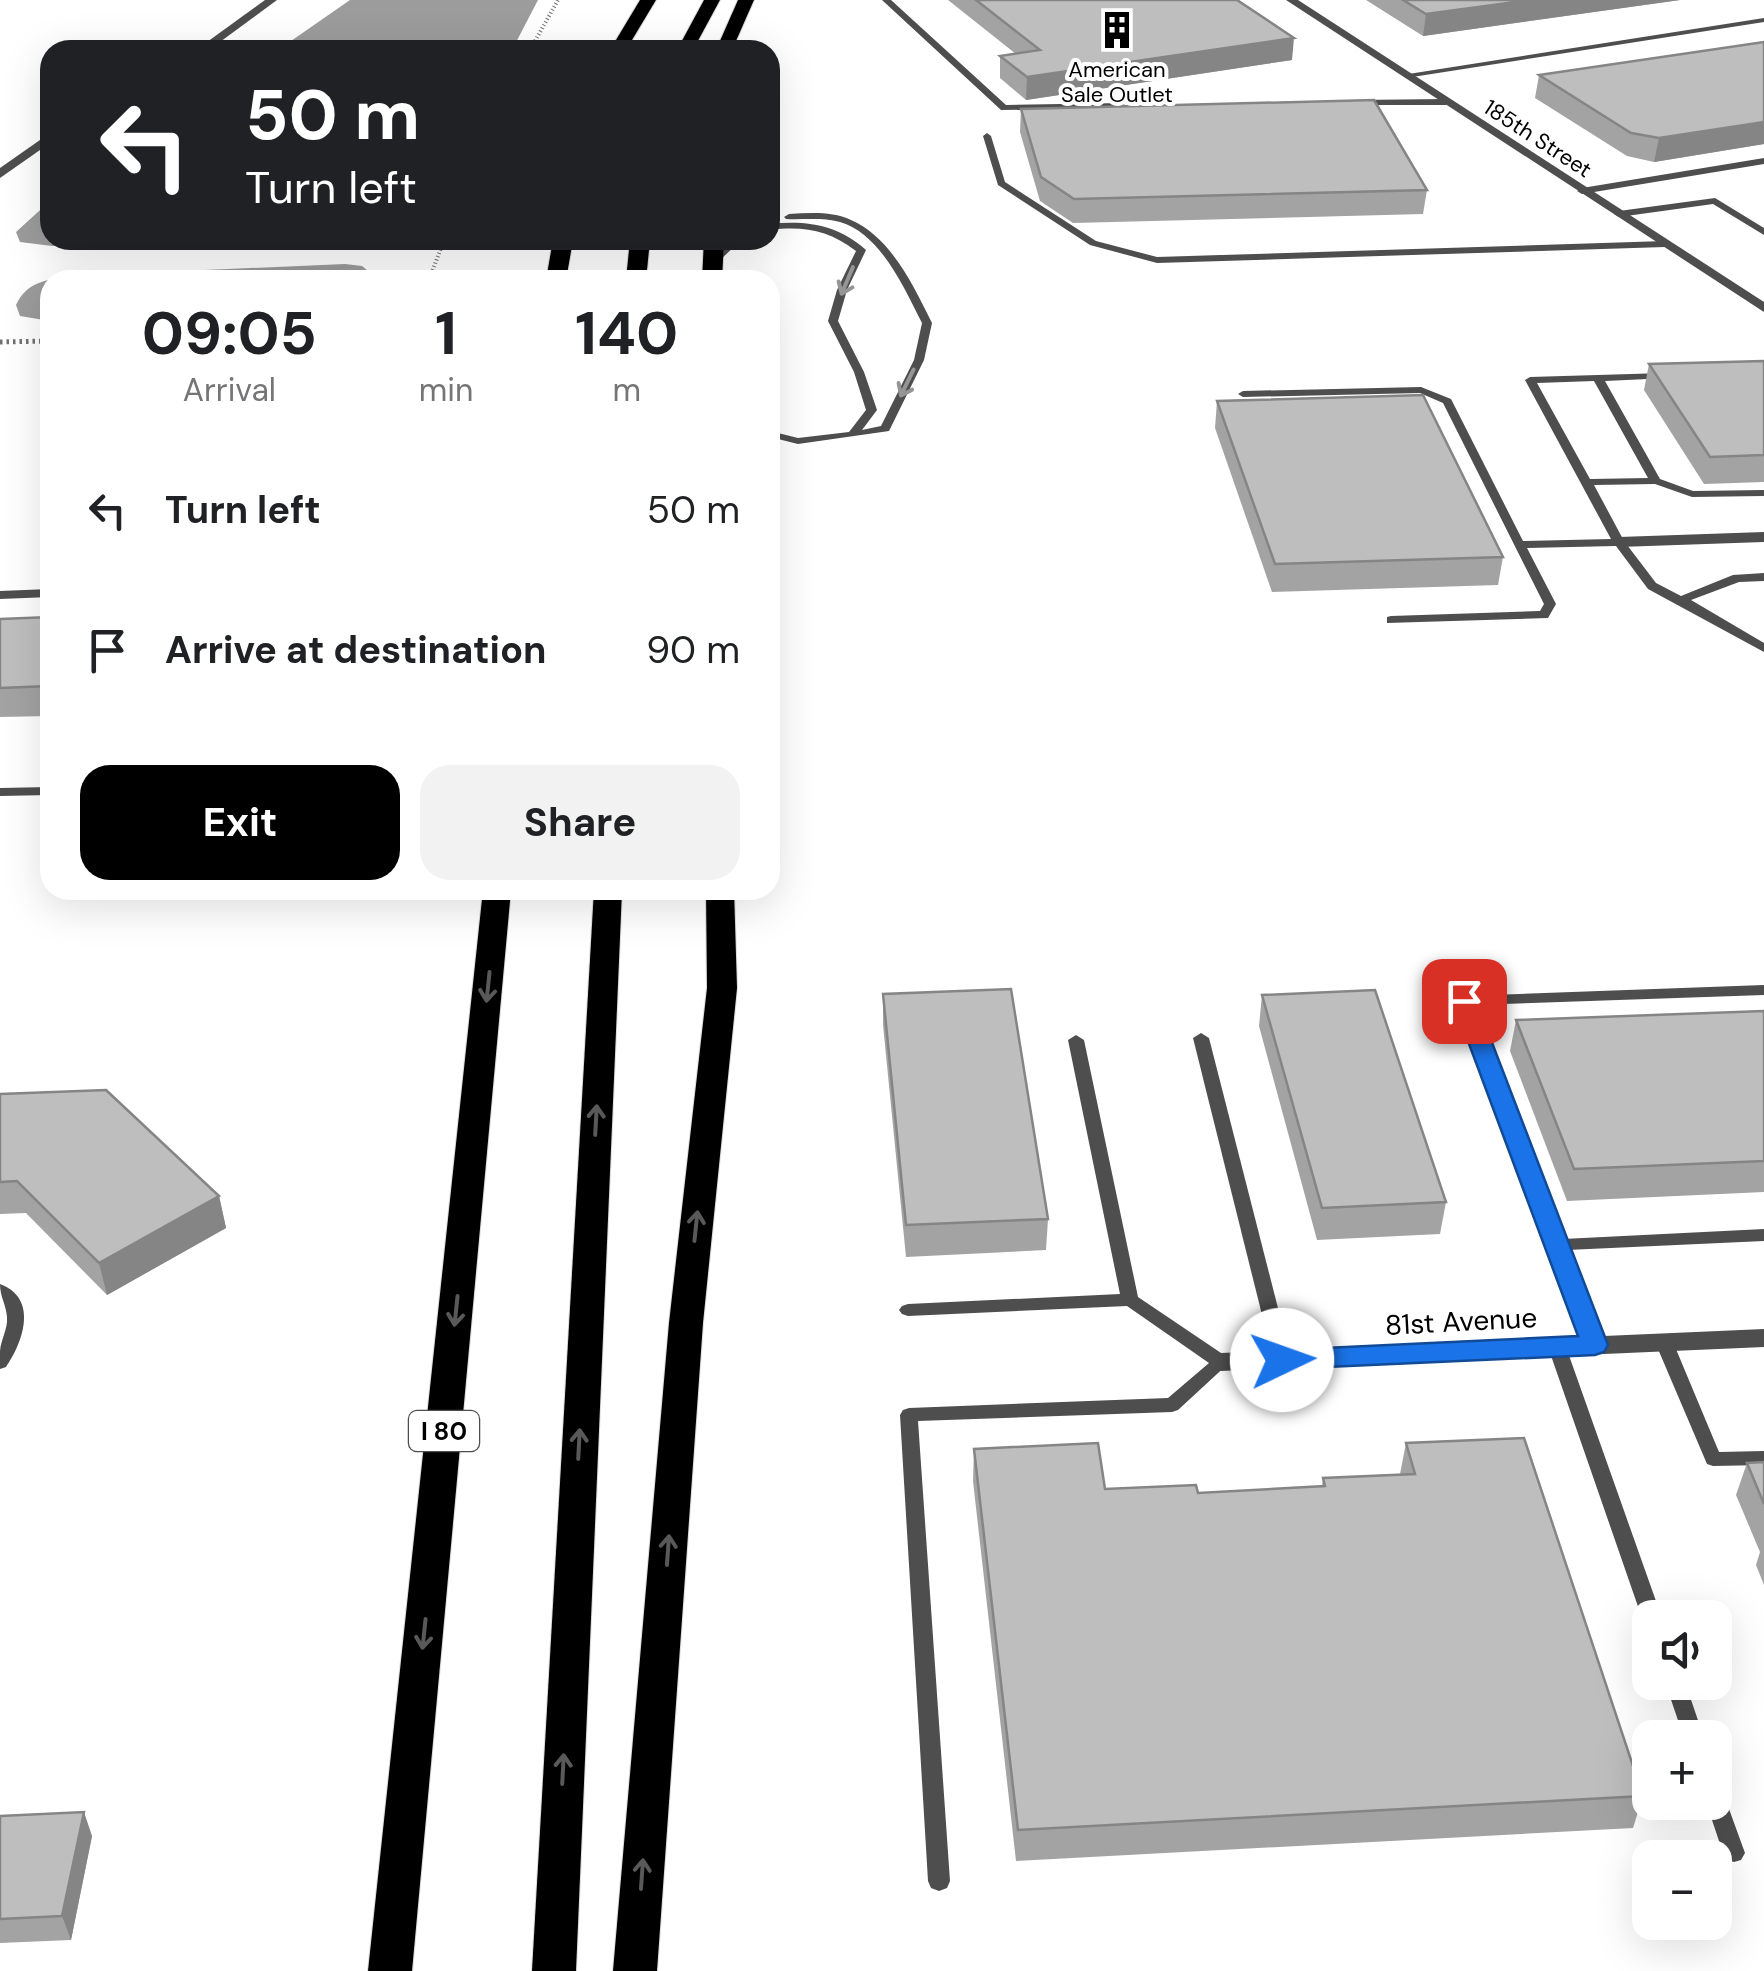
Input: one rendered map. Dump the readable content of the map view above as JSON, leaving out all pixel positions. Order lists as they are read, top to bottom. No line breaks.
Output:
{"streets":{"highway":["I 80"],"street":["185th Street","81st Avenue"]},"places":{"building":["American Sale Outlet"]},"page":{"turn":["50 m","Turn left"],"eta":["09:05","Arrival","1","min","140","m"],"list":[{"name":"Turn left","value":"50 m"},{"name":"Arrive at destination","value":"90 m"}],"buttons":["Exit","Share"],"map_buttons":["+","−"]}}
